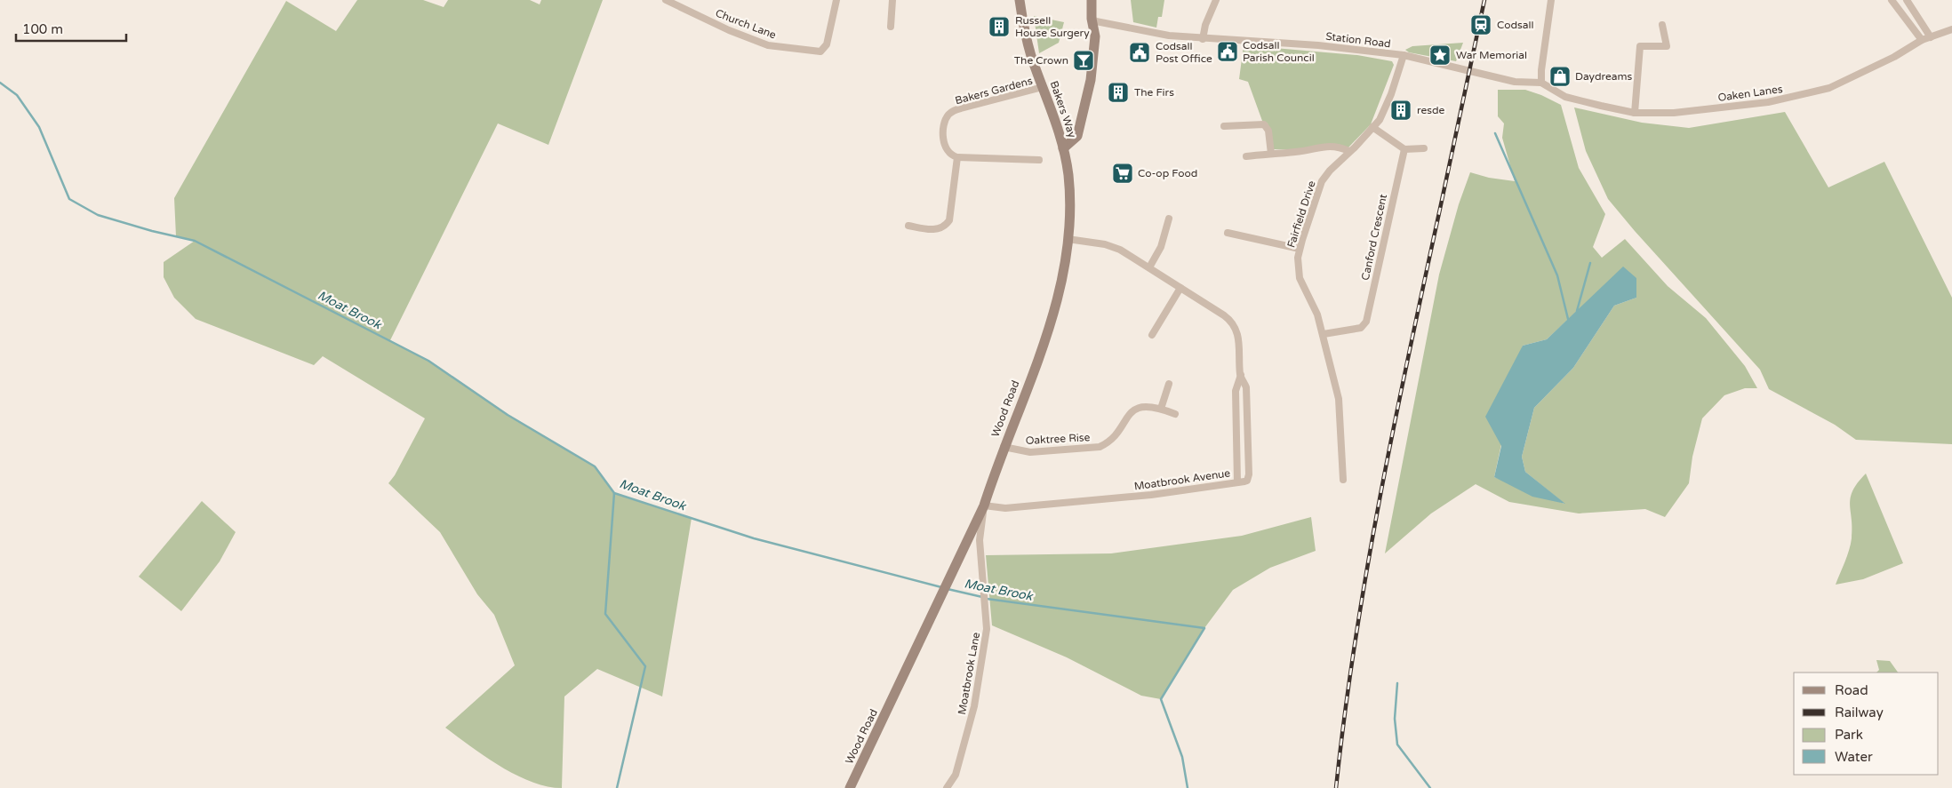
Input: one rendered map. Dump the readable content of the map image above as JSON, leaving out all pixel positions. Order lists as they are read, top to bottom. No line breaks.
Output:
{"streets":{"street":["Church Lane","Station Road","Bakers Gardens","Oaken Lanes","Bakers Way","Fairfield Drive","Canford Crescent","Wood Road","Oaktree Rise","Moatbrook Avenue","Moatbrook Lane"]},"crossings":[["Station Road","Oaken Lanes"],["Station Road","Fairfield Drive"],["Bakers Gardens","Bakers Way"],["Bakers Way","Wood Road"],["Fairfield Drive","Canford Crescent"],["Wood Road","Oaktree Rise"],["Wood Road","Moatbrook Avenue"],["Wood Road","Moatbrook Lane"],["Moatbrook Avenue","Moatbrook Lane"]],"water":["Moat Brook"],"places":{"station":["Codsall"],"building":["Russell House Surgery","The Firs","resde"],"public building":["Codsall Parish Council","Codsall Post Office"],"place":["War Memorial"],"bar":["The Crown"],"shop":["Daydreams"],"supermarket":["Co-op Food"]},"legend":["Road","Railway","Park","Water"],"scale_bar":"100 m"}
